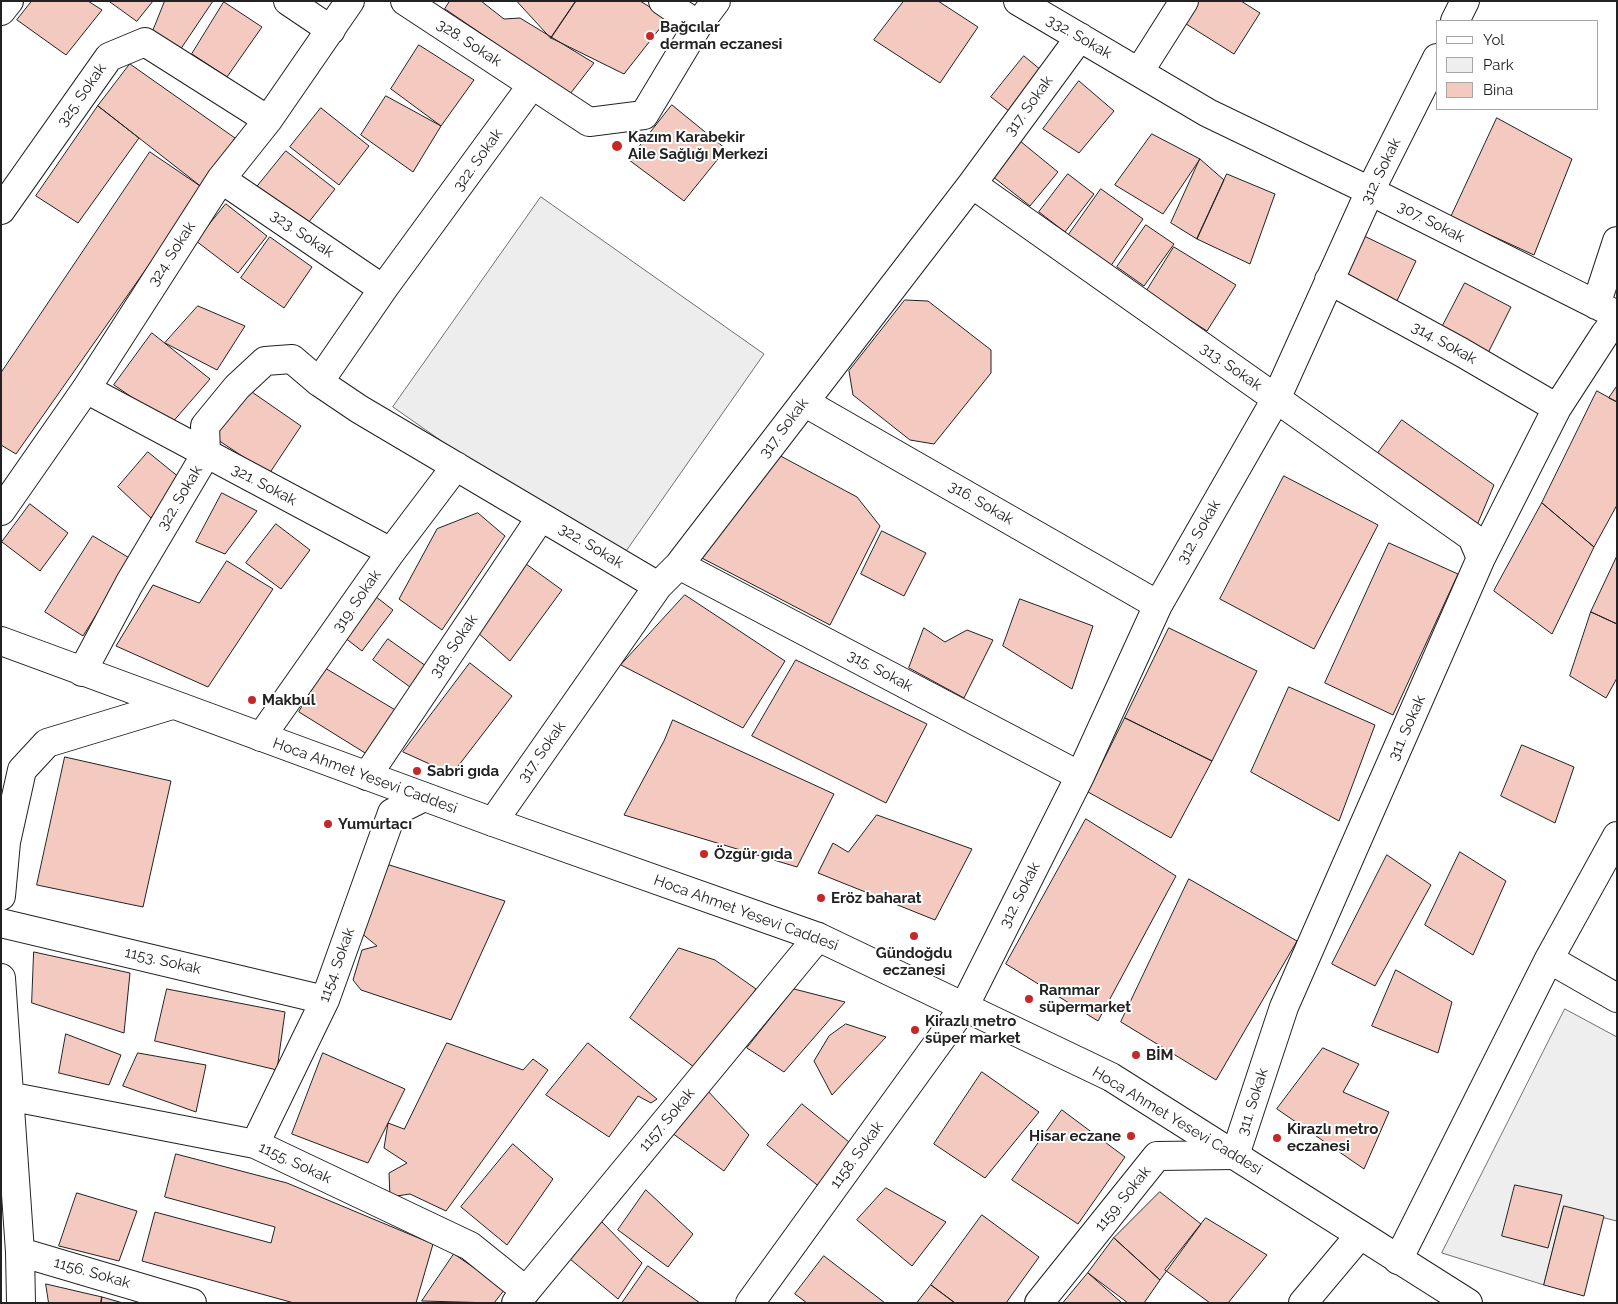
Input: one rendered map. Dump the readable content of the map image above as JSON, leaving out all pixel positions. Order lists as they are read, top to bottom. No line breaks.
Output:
{"streets":{"street":["332. Sokak","328. Sokak","325. Sokak","317. Sokak","322. Sokak","312. Sokak","307. Sokak","323. Sokak","324. Sokak","314. Sokak","313. Sokak","321. Sokak","316. Sokak","319. Sokak","318. Sokak","315. Sokak","311. Sokak","Hoca Ahmet Yesevi Caddesi","1153. Sokak","1154. Sokak","1157. Sokak","1158. Sokak","1155. Sokak","1159. Sokak","1156. Sokak"]},"crossings":[["332. Sokak","317. Sokak"],["332. Sokak","307. Sokak"],["328. Sokak","322. Sokak"],["325. Sokak","324. Sokak"],["317. Sokak","322. Sokak"],["317. Sokak","313. Sokak"],["317. Sokak","316. Sokak"],["317. Sokak","315. Sokak"],["317. Sokak","Hoca Ahmet Yesevi Caddesi"],["322. Sokak","323. Sokak"],["322. Sokak","321. Sokak"],["322. Sokak","319. Sokak"],["322. Sokak","318. Sokak"],["322. Sokak","Hoca Ahmet Yesevi Caddesi"],["312. Sokak","307. Sokak"],["312. Sokak","314. Sokak"],["312. Sokak","313. Sokak"],["312. Sokak","316. Sokak"],["312. Sokak","315. Sokak"],["312. Sokak","Hoca Ahmet Yesevi Caddesi"],["312. Sokak","1158. Sokak"],["307. Sokak","311. Sokak"],["323. Sokak","324. Sokak"],["324. Sokak","321. Sokak"],["314. Sokak","311. Sokak"],["313. Sokak","311. Sokak"],["321. Sokak","319. Sokak"],["319. Sokak","Hoca Ahmet Yesevi Caddesi"],["318. Sokak","Hoca Ahmet Yesevi Caddesi"],["311. Sokak","Hoca Ahmet Yesevi Caddesi"],["311. Sokak","1159. Sokak"],["Hoca Ahmet Yesevi Caddesi","1154. Sokak"],["Hoca Ahmet Yesevi Caddesi","1157. Sokak"],["Hoca Ahmet Yesevi Caddesi","1158. Sokak"],["Hoca Ahmet Yesevi Caddesi","1159. Sokak"],["1153. Sokak","1154. Sokak"],["1154. Sokak","1155. Sokak"],["1157. Sokak","1155. Sokak"]],"places":["Bağcılar derman eczanesi","Kazım Karabekir Aile Sağlığı Merkezi","Makbul","Sabri gıda","Yumurtacı","Özgür gıda","Eröz baharat","Gündoğdu eczanesi","Rammar süpermarket","Kirazlı metro süper market","BİM","Hisar eczane","Kirazlı metro eczanesi"],"legend":["Yol","Park","Bina"]}
